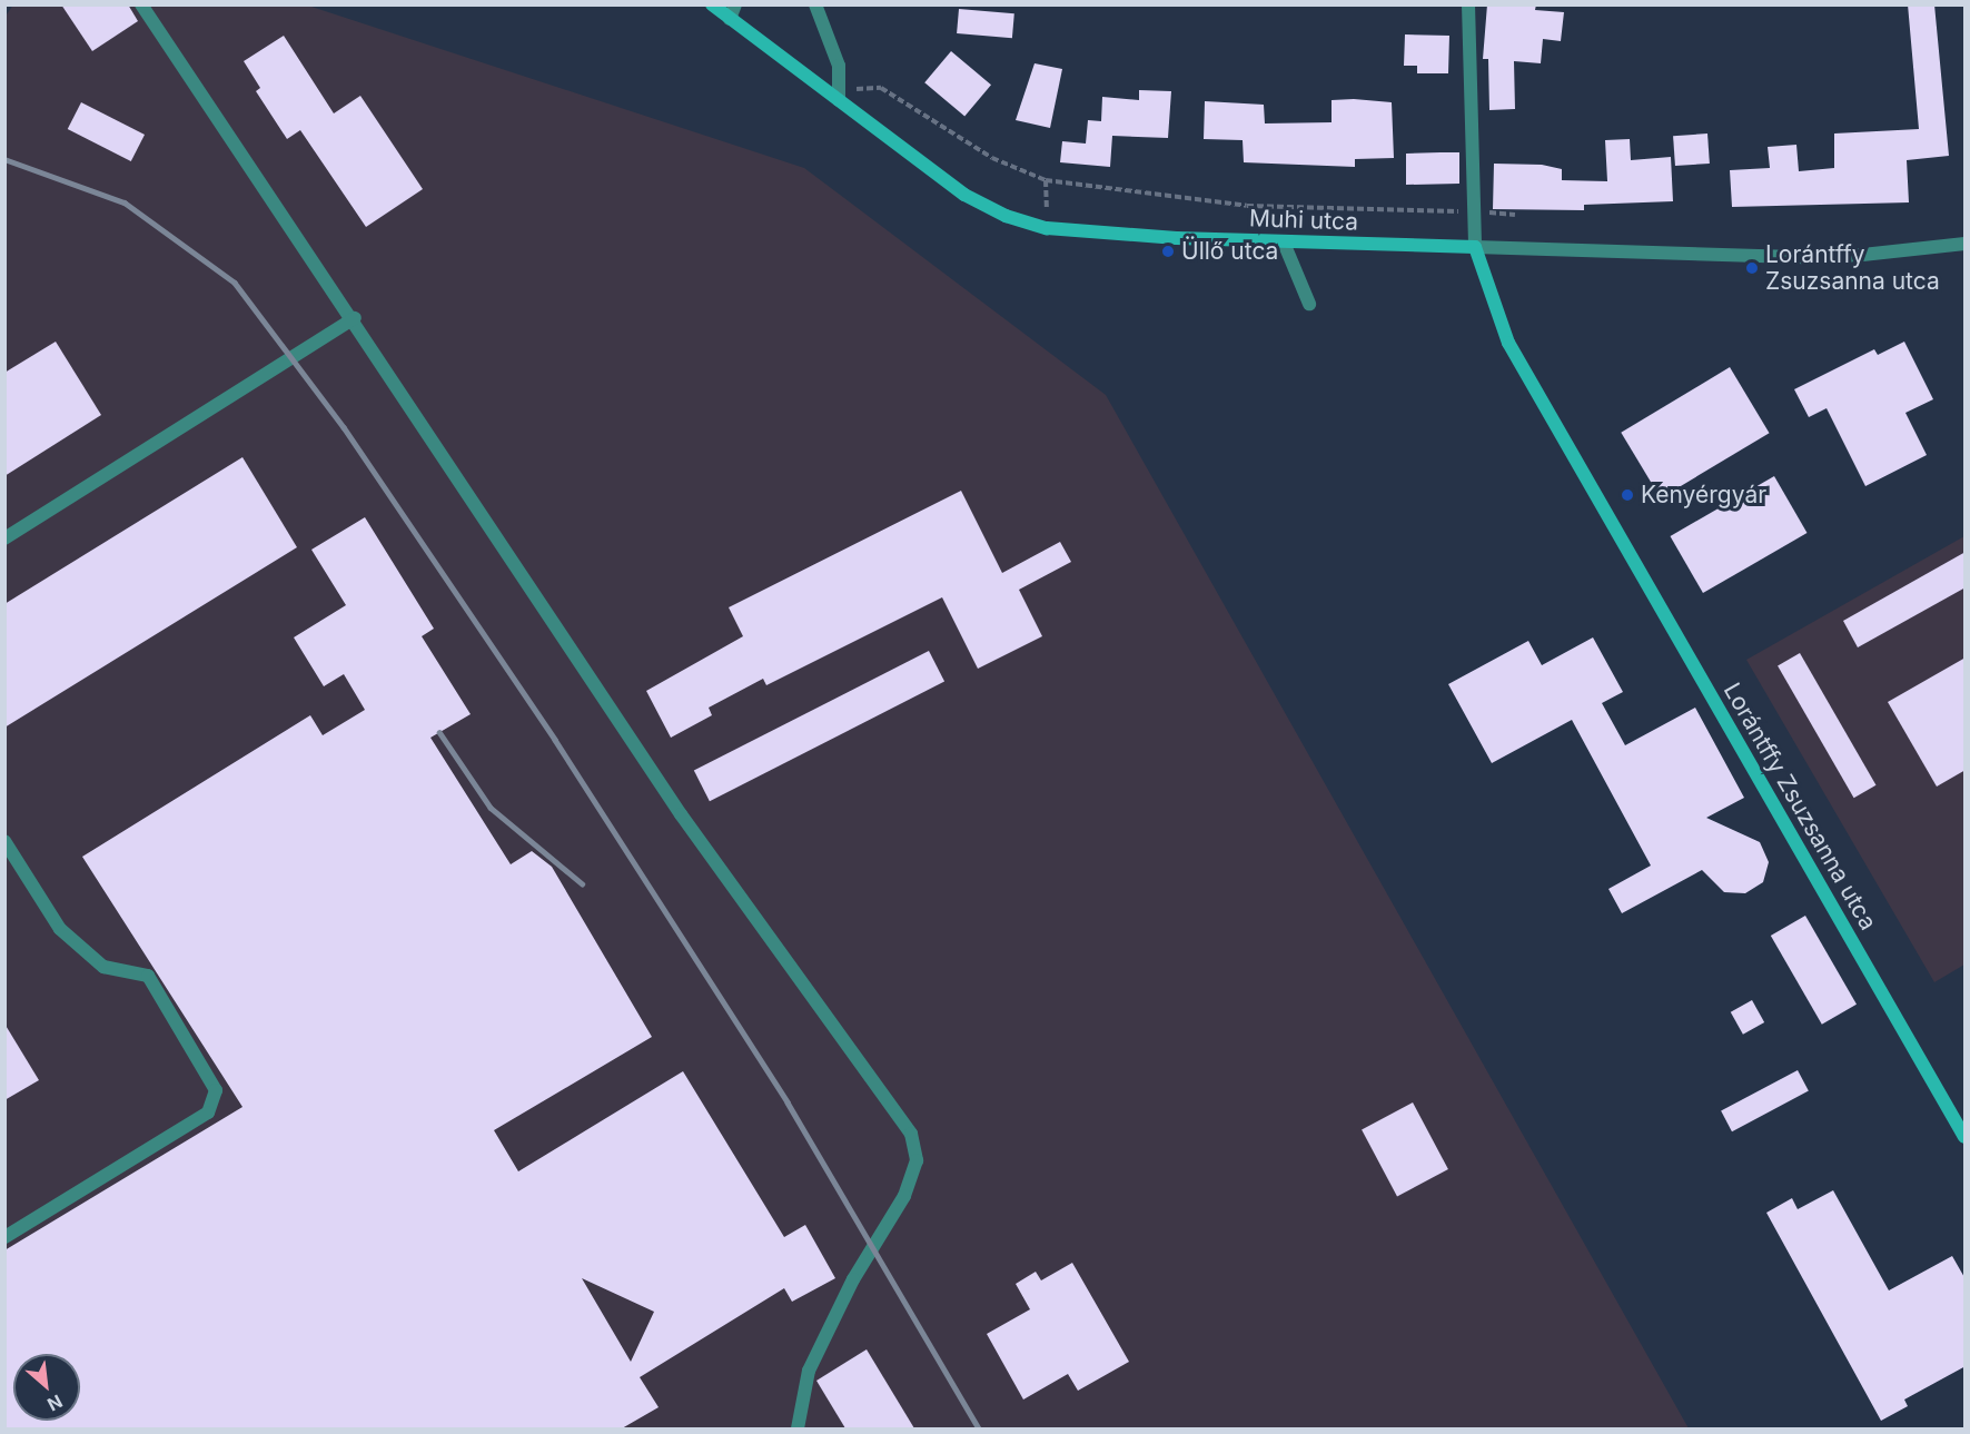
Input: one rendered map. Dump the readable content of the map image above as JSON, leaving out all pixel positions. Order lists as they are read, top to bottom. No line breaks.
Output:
{"streets":{"main road":["Muhi utca","Lorántffy Zsuzsanna utca"]},"crossings":[["Muhi utca","Lorántffy Zsuzsanna utca"]],"places":["Üllő utca","Lorántffy Zsuzsanna utca","Kenyérgyár"],"north":"bottom right"}
